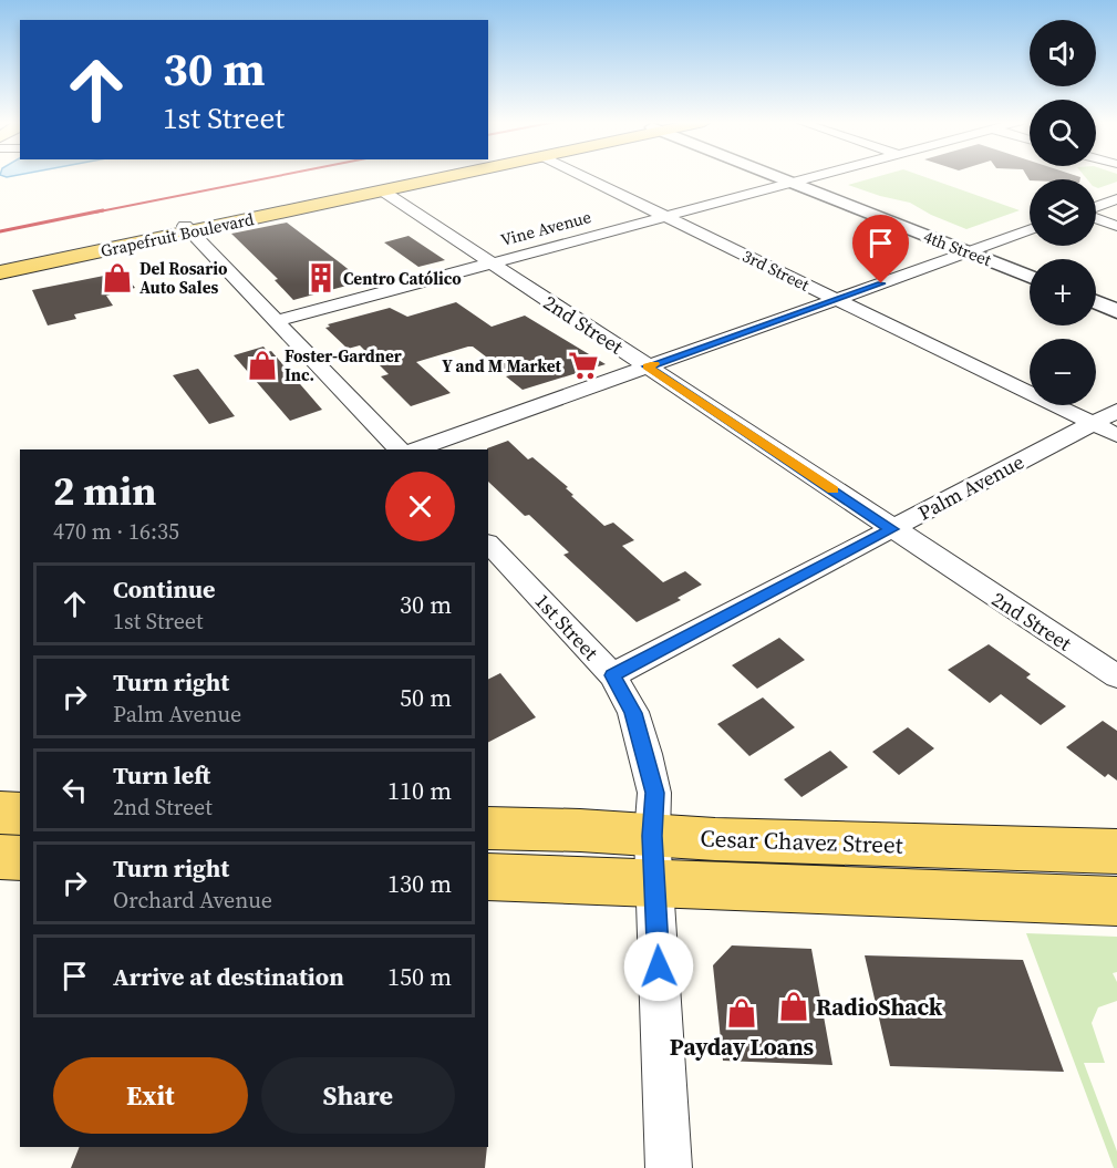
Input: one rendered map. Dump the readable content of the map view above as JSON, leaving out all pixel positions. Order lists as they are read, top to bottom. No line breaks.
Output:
{"streets":{"main road":["Grapefruit Boulevard","Cesar Chavez Street"],"street":["Vine Avenue","4th Street","3rd Street","2nd Street","Palm Avenue","1st Street"]},"crossings":[["Vine Avenue","4th Street"],["Vine Avenue","3rd Street"],["Vine Avenue","2nd Street"],["Grapefruit Boulevard","2nd Street"],["3rd Street","Palm Avenue"],["2nd Street","Palm Avenue"],["Palm Avenue","1st Street"],["1st Street","Cesar Chavez Street"]],"places":{"shop":["Del Rosario Auto Sales","Foster-Gardner Inc.","RadioShack","Payday Loans"],"building":["Centro Católico"],"supermarket":["Y and M Market"]},"page":{"map_buttons":["+","−"],"turn":["30 m","1st Street"],"heading":["2 min","470 m · 16:35"],"list":[{"name":"Continue","note":"1st Street","value":"30 m"},{"name":"Turn right","note":"Palm Avenue","value":"50 m"},{"name":"Turn left","note":"2nd Street","value":"110 m"},{"name":"Turn right","note":"Orchard Avenue","value":"130 m"},{"name":"Arrive at destination","value":"150 m"}],"buttons":["Exit","Share"]}}
